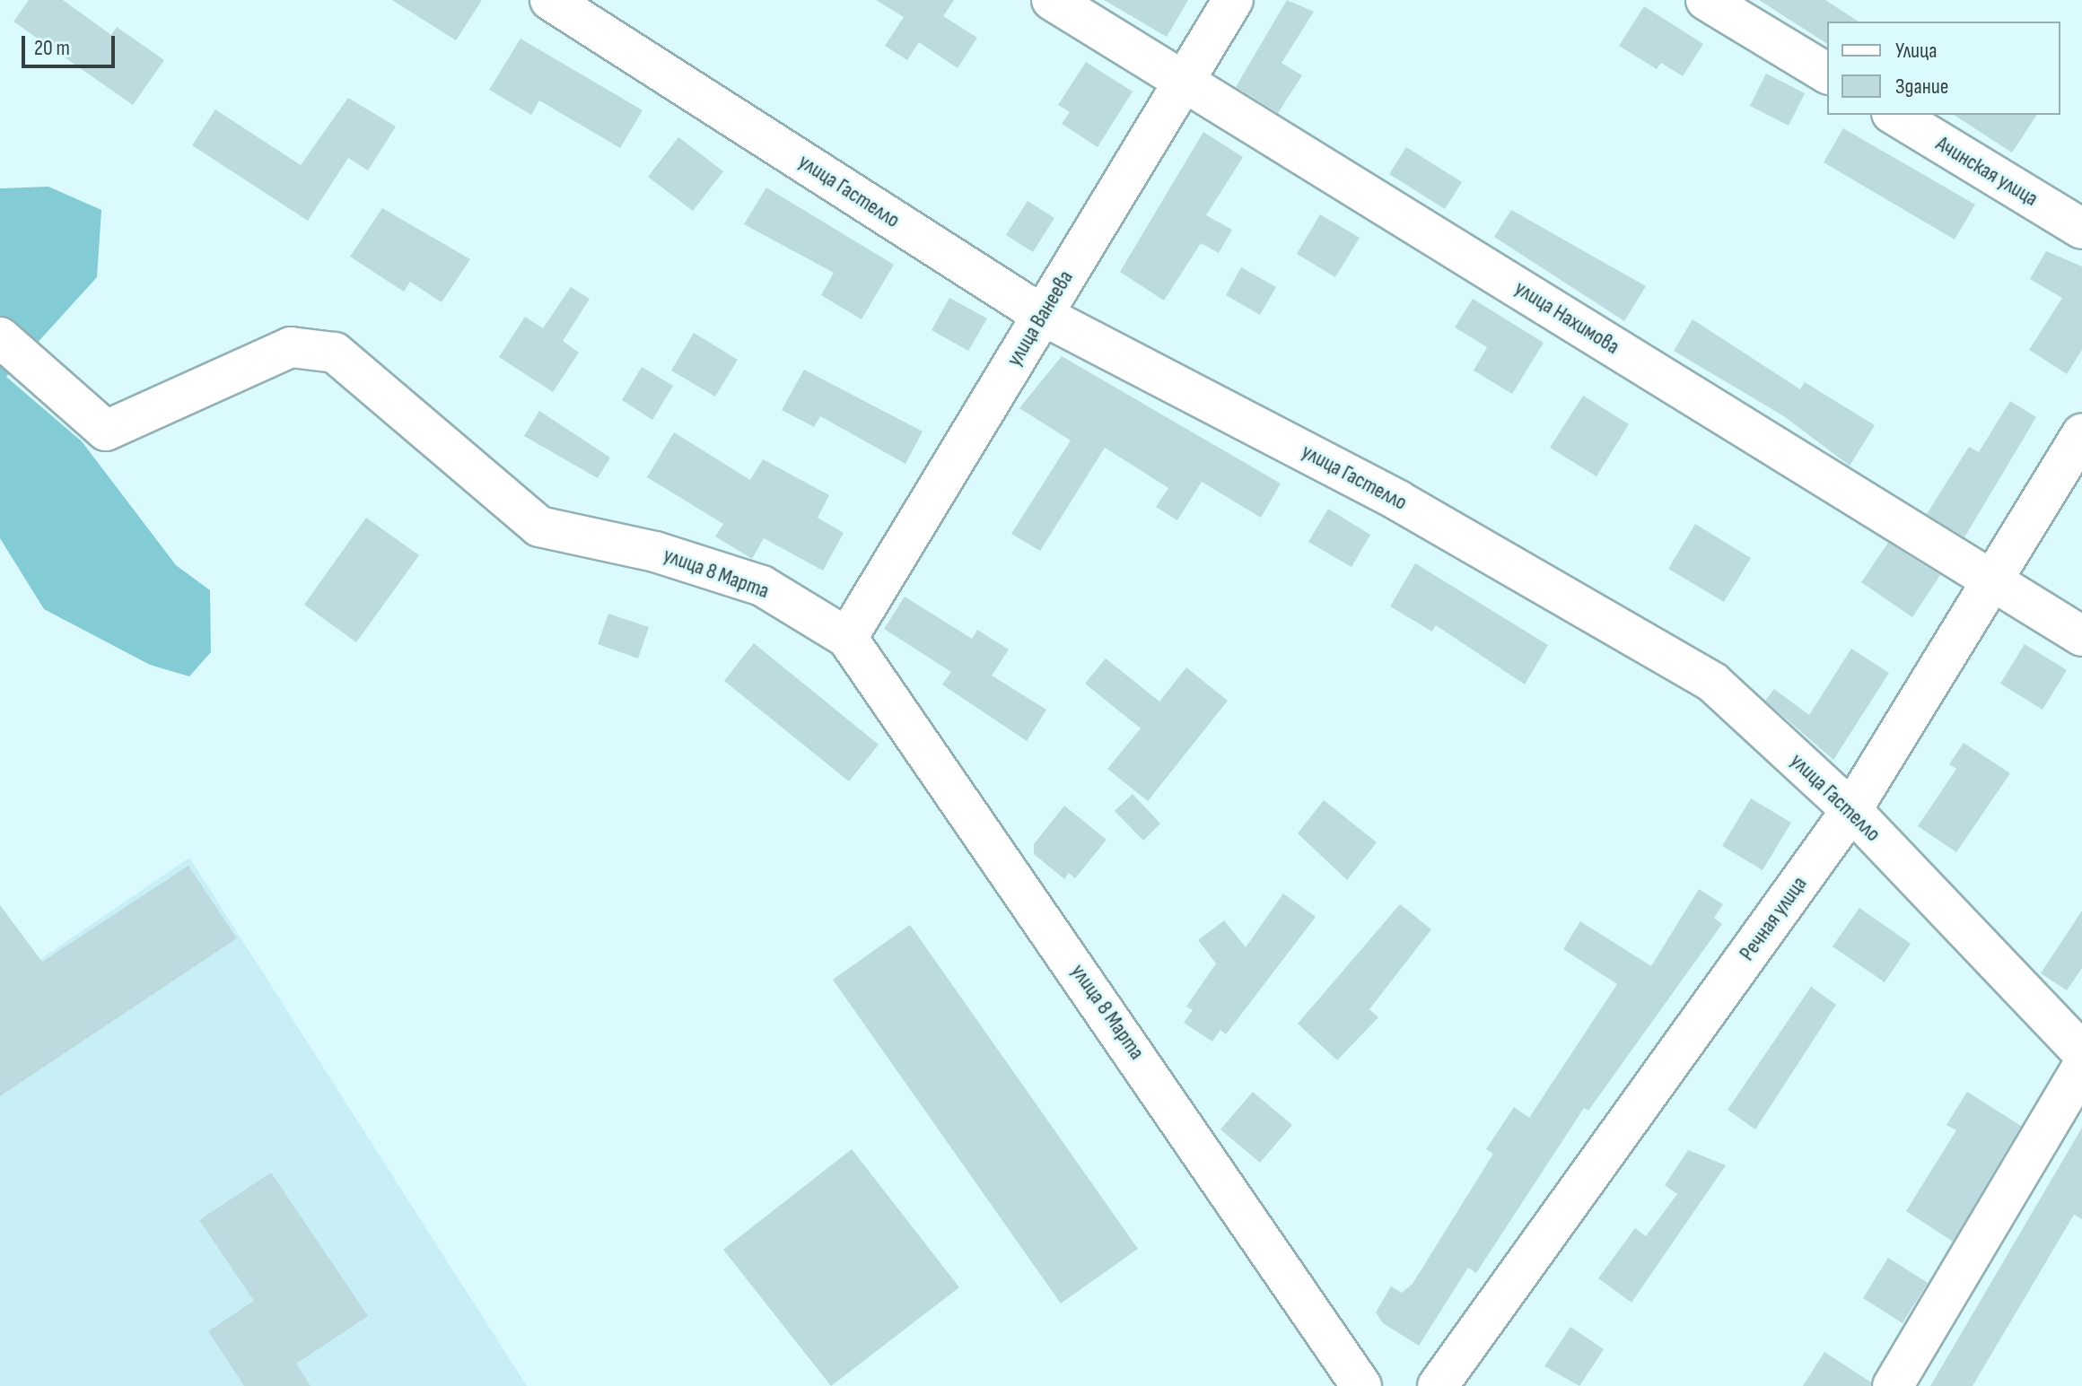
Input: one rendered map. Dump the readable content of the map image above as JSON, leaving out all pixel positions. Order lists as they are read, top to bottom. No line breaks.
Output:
{"streets":{"street":["Ачинская улица","улица Гастелло","улица Нахимова","улица Ванеева","улица 8 Марта","Речная улица"]},"crossings":[["улица Гастелло","улица Ванеева"],["улица Гастелло","Речная улица"],["улица Нахимова","улица Ванеева"],["улица Нахимова","Речная улица"],["улица Ванеева","улица 8 Марта"]],"legend":["Улица","Здание"],"scale_bar":"20 m"}
